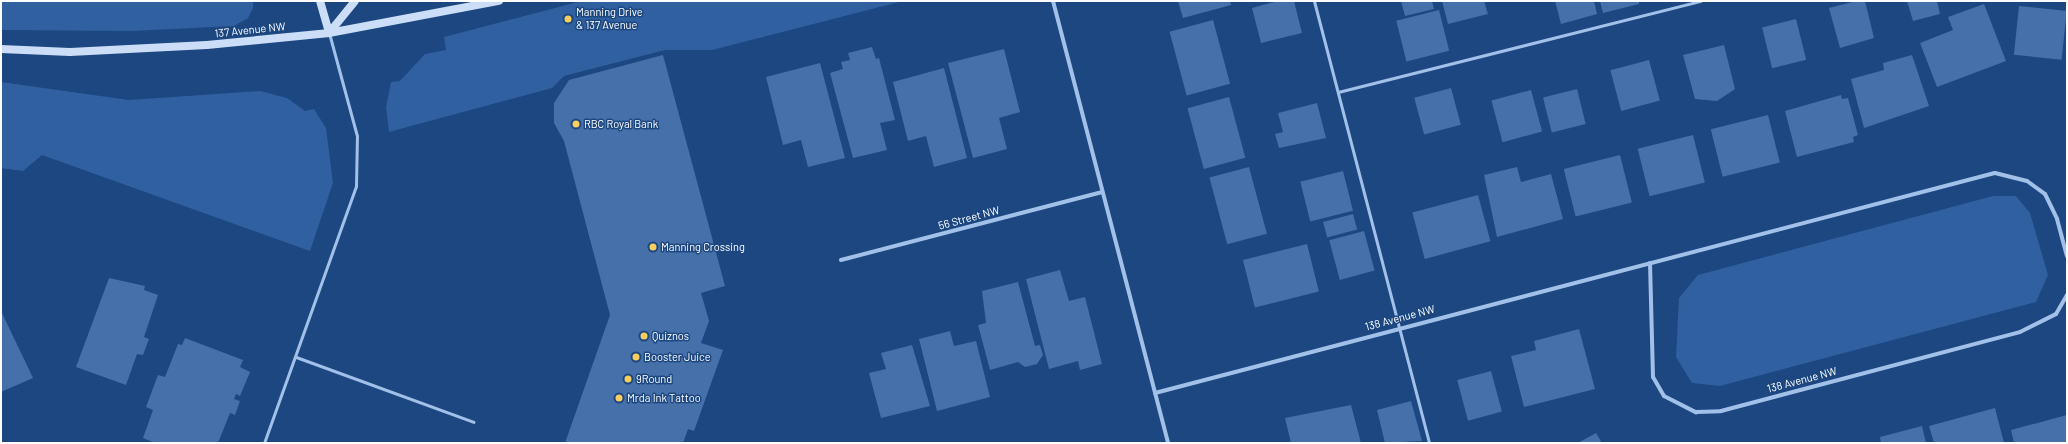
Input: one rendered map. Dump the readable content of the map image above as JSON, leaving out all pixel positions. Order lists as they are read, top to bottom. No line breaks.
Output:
{"streets":{"main road":["137 Avenue NW"],"street":["56 Street NW","138 Avenue NW"]},"places":["Manning Drive & 137 Avenue","RBC Royal Bank","Manning Crossing","Quiznos","Booster Juice","9Round","Mrda Ink Tattoo"]}
